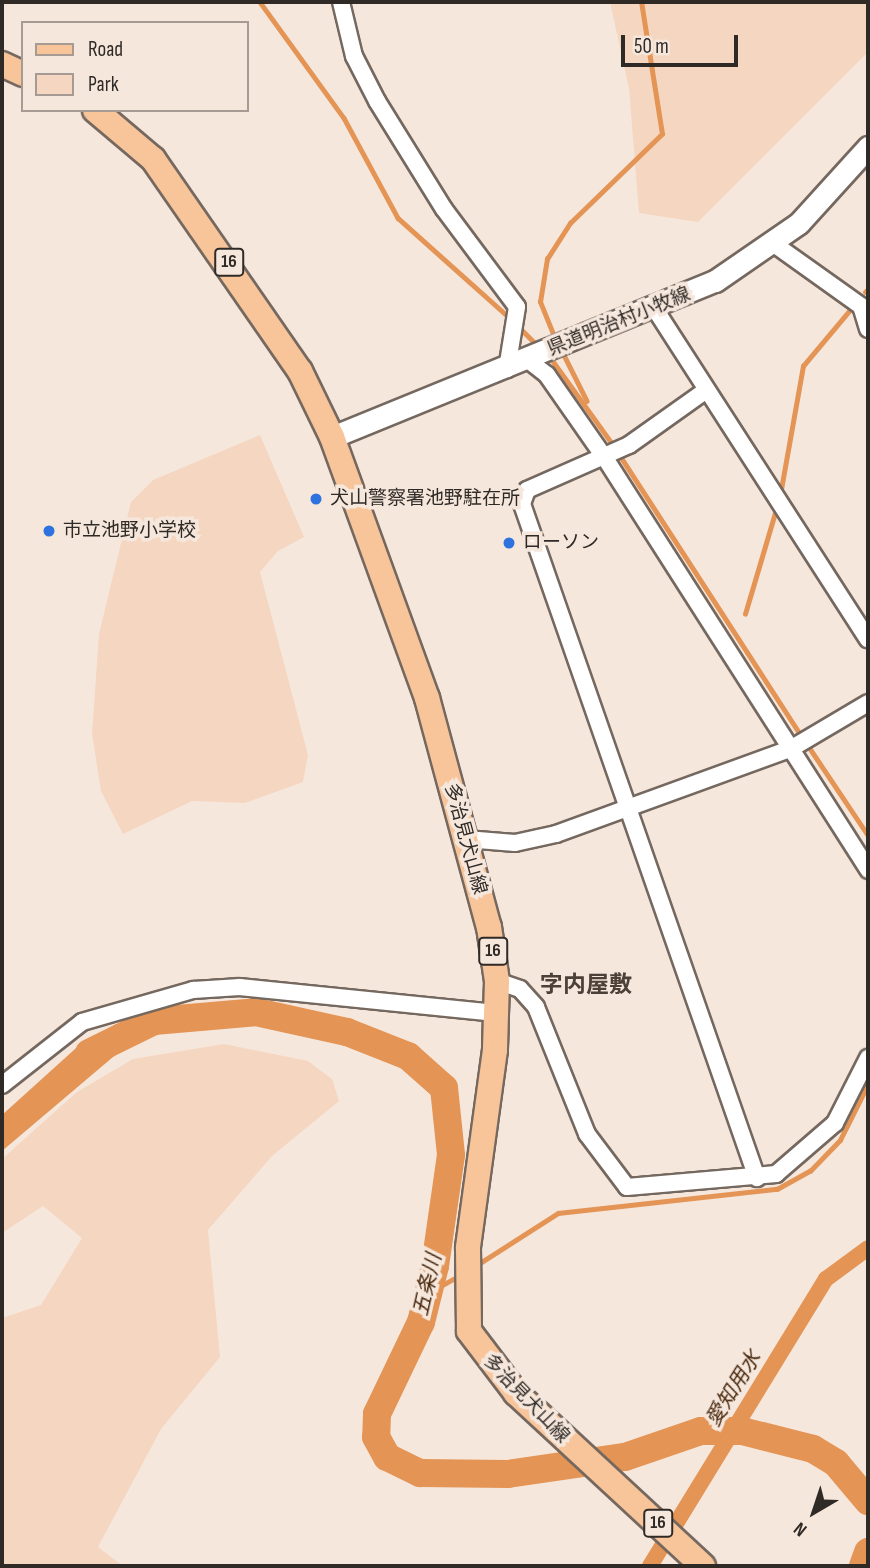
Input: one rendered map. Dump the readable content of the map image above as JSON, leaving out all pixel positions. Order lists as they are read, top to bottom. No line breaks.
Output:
{"streets":{"main road":["16","県道明治村小牧線","多治見犬山線"]},"crossings":[["県道明治村小牧線","多治見犬山線"]],"districts":["字内屋敷"],"water":["五条川","愛知用水"],"places":["犬山警察署池野駐在所","市立池野小学校","ローソン"],"legend":["Road","Park"],"scale_bar":"50 m","north":"bottom left"}
